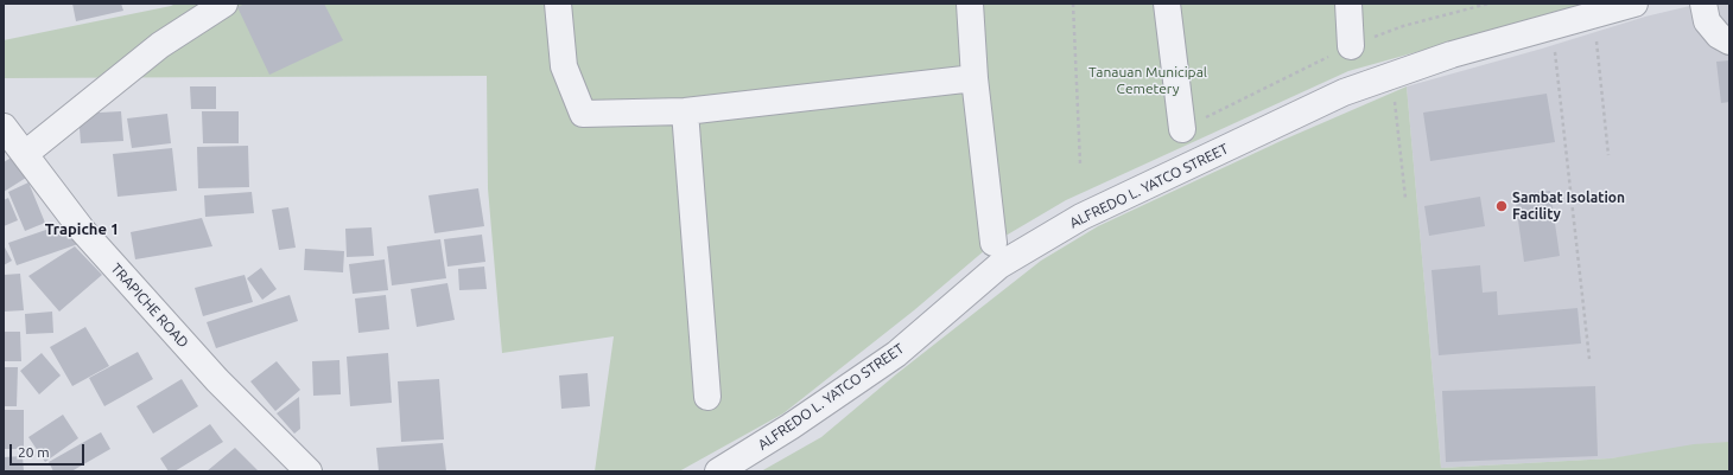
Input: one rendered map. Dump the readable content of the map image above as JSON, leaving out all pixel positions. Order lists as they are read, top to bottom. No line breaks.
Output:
{"streets":{"street":["ALFREDO L. YATCO STREET","TRAPICHE ROAD"]},"districts":["Trapiche 1"],"parks":["Tanauan Municipal Cemetery"],"places":["Sambat Isolation Facility"],"scale_bar":"20 m"}
